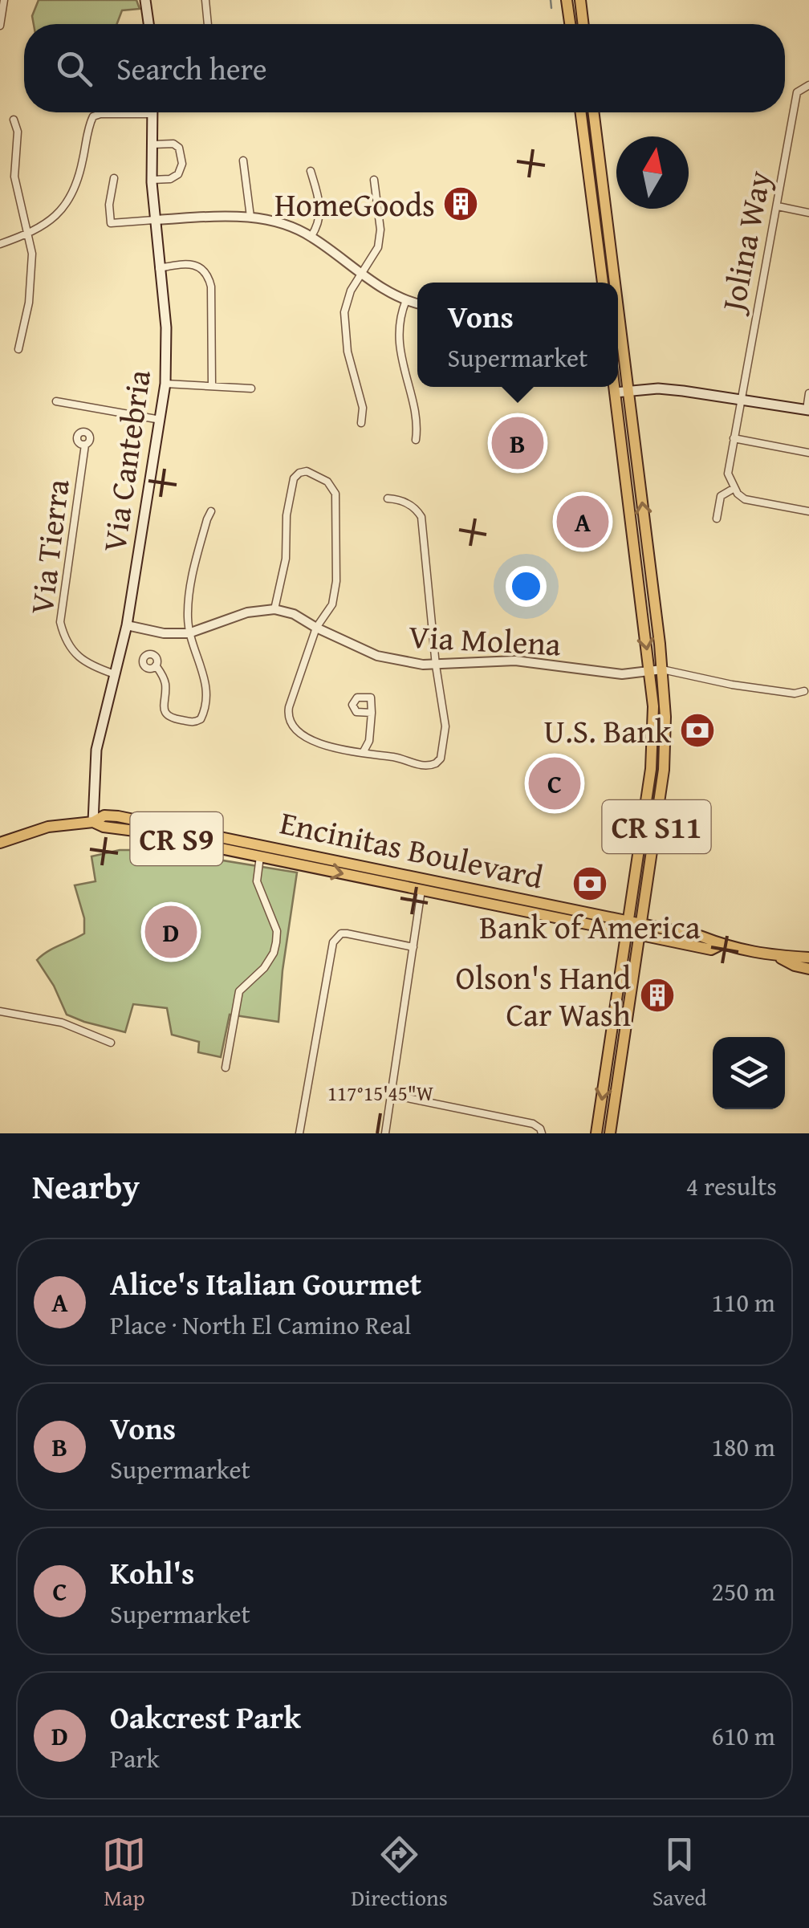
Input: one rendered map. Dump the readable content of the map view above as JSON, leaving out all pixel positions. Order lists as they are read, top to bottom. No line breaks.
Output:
{"streets":{"main road":["Via Cantebria","CR S11","CR S9","Encinitas Boulevard"],"street":["Jolina Way","Via Tierra","Via Molena"]},"crossings":[["Via Cantebria","Via Tierra"],["Via Cantebria","Encinitas Boulevard"],["Via Molena","CR S11"],["CR S11","Encinitas Boulevard"]],"places":{"building":["HomeGoods","Olson's Hand Car Wash"],"bank":["U.S. Bank","Bank of America"]},"north":"top","page":{"search":"Search here","popup":["Vons","Supermarket"],"pins":["B","A","C","D"],"heading":["Nearby","4 results"],"list":[{"mark":"A","name":"Alice's Italian Gourmet","note":"Place · North El Camino Real","value":"110 m"},{"mark":"B","name":"Vons","note":"Supermarket","value":"180 m"},{"mark":"C","name":"Kohl's","note":"Supermarket","value":"250 m"},{"mark":"D","name":"Oakcrest Park","note":"Park","value":"610 m"}],"nav":["Map","Directions","Saved"]},"coordinates":["117°15'45\"W"]}
